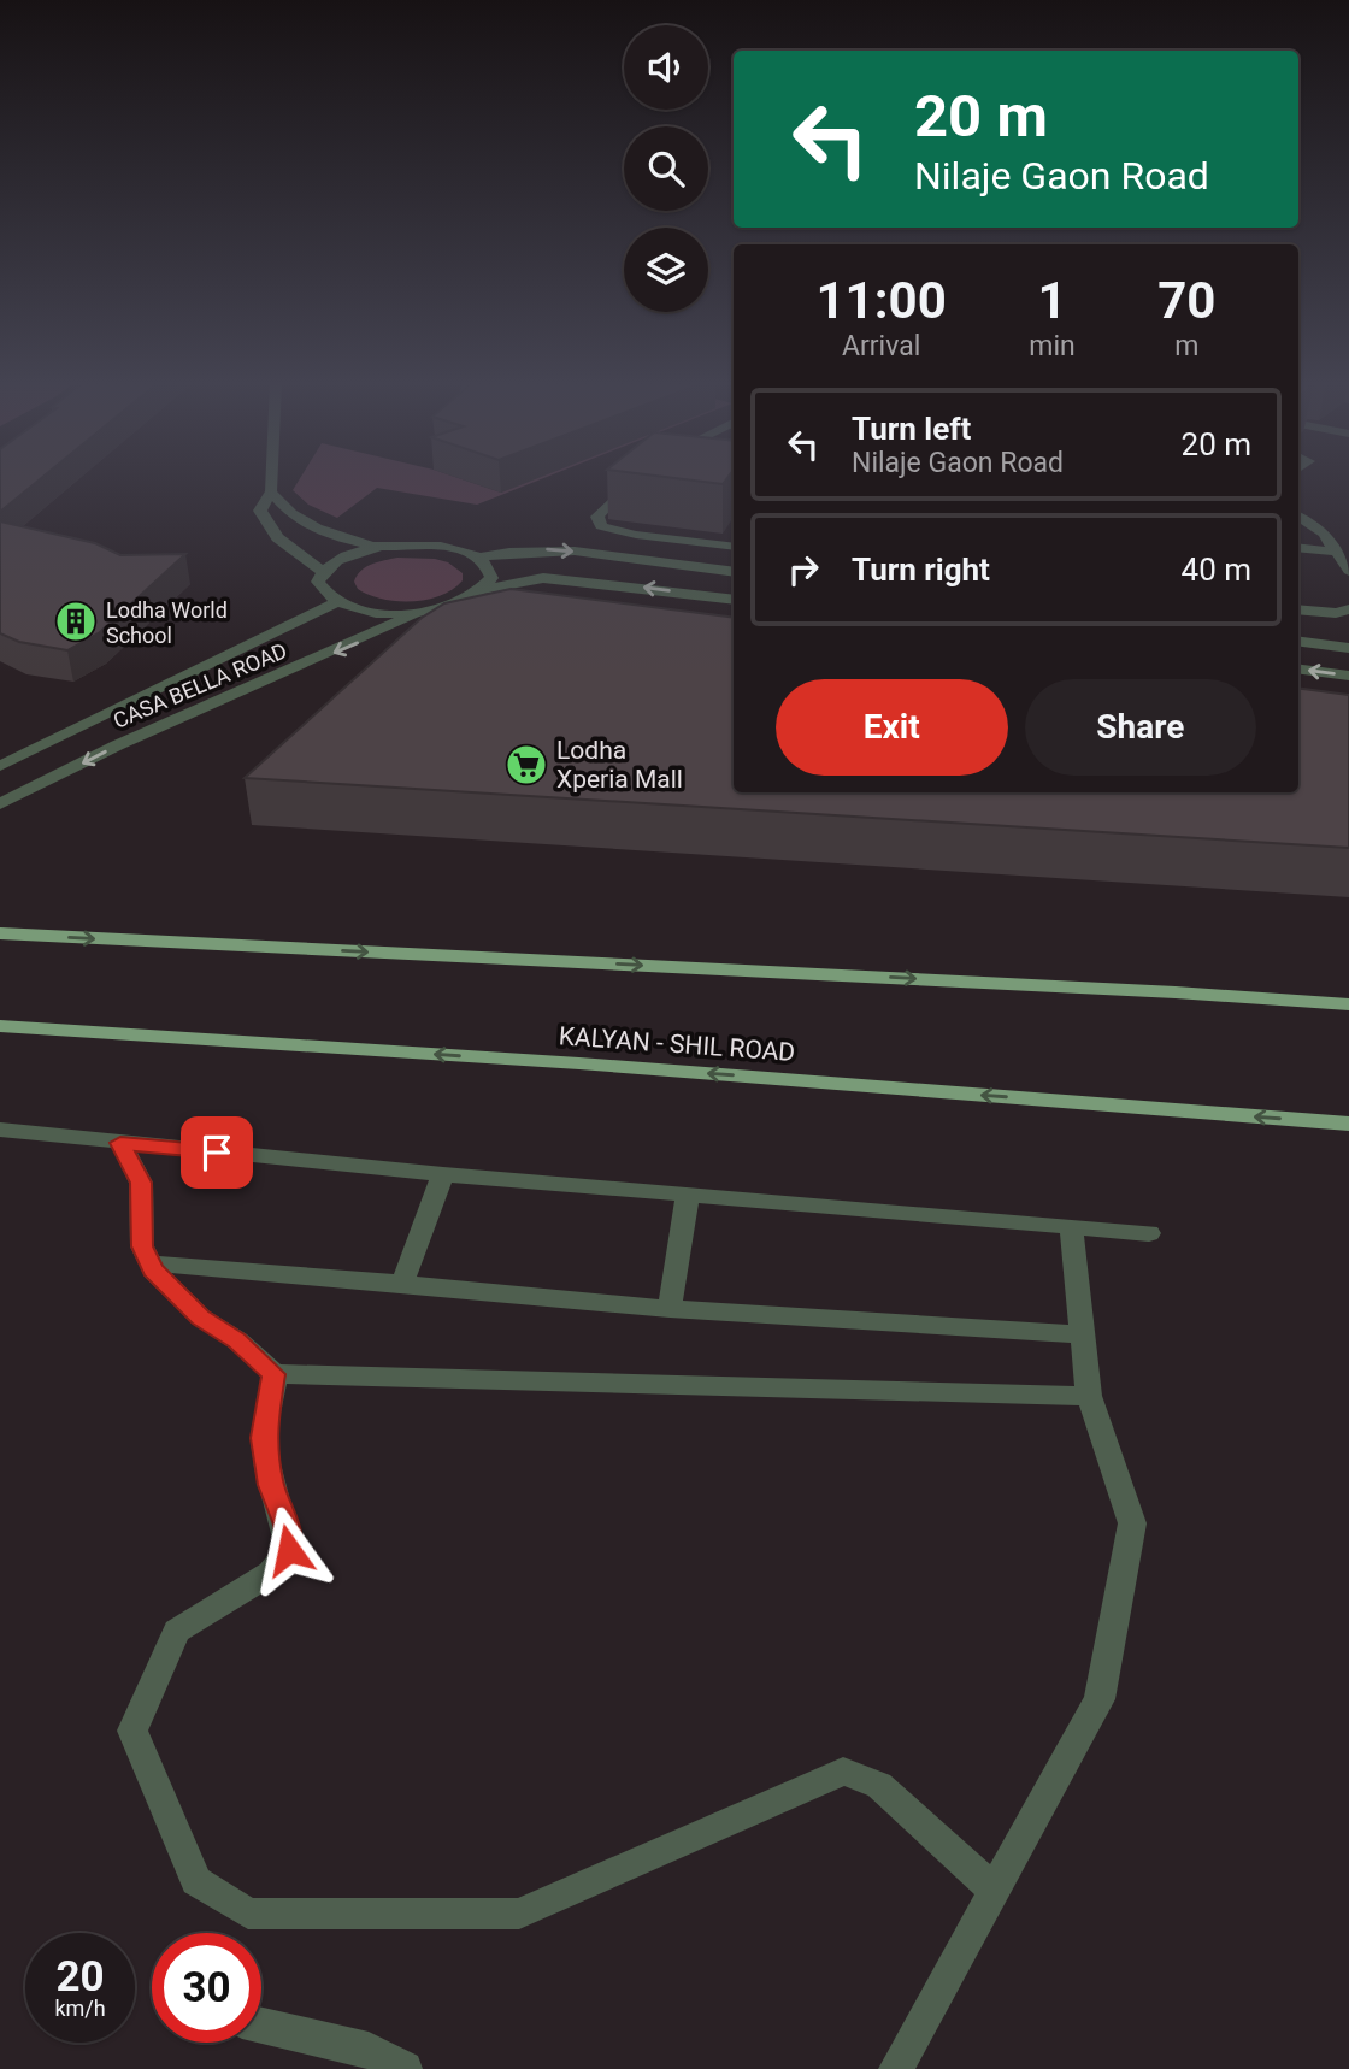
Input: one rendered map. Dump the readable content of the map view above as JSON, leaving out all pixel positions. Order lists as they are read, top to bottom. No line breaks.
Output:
{"streets":{"main road":["KALYAN - SHIL ROAD"],"street":["CASA BELLA ROAD"]},"places":{"building":["Lodha World School"],"supermarket":["Lodha Xperia Mall"]},"page":{"turn":["20 m","Nilaje Gaon Road"],"eta":["11:00","Arrival","1","min","70","m"],"list":[{"name":"Turn left","note":"Nilaje Gaon Road","value":"20 m"},{"name":"Turn right","value":"40 m"}],"buttons":["Exit","Share"],"speed":"20 km/h","limit":"30"}}
